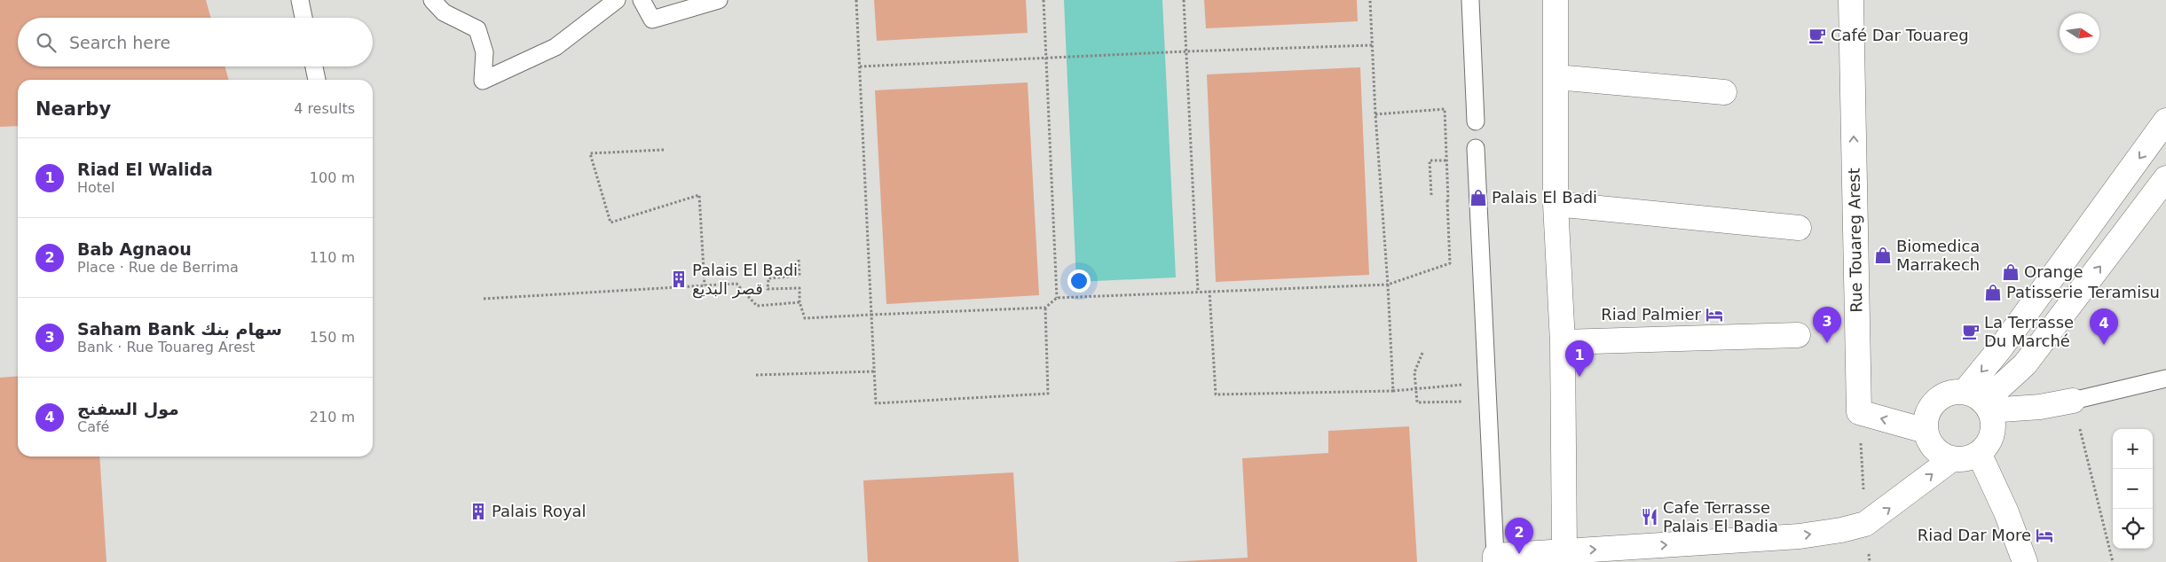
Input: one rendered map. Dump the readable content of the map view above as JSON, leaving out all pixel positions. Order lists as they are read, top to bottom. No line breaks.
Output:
{"streets":{"street":["Rue Touareg Arest"]},"one_way":["Rue Touareg Arest"],"places":{"cafe":["Café Dar Touareg","La Terrasse Du Marché"],"shop":["Palais El Badi","Biomedica Marrakech","Orange","Patisserie Teramisu"],"building":["Palais El Badi قصر البديع","Palais Royal"],"hotel":["Riad Palmier","Riad Dar More"],"restaurant":["Cafe Terrasse Palais El Badia"]},"north":"right","page":{"search":"Search here","heading":["Nearby","4 results"],"list":[{"mark":"1","name":"Riad El Walida","note":"Hotel","value":"100 m"},{"mark":"2","name":"Bab Agnaou","note":"Place · Rue de Berrima","value":"110 m"},{"mark":"3","name":"Saham Bank سهام بنك","note":"Bank · Rue Touareg Arest","value":"150 m"},{"mark":"4","name":"مول السفنج","note":"Café","value":"210 m"}],"pins":["3","4","1","2"],"map_buttons":["+","−"]}}
